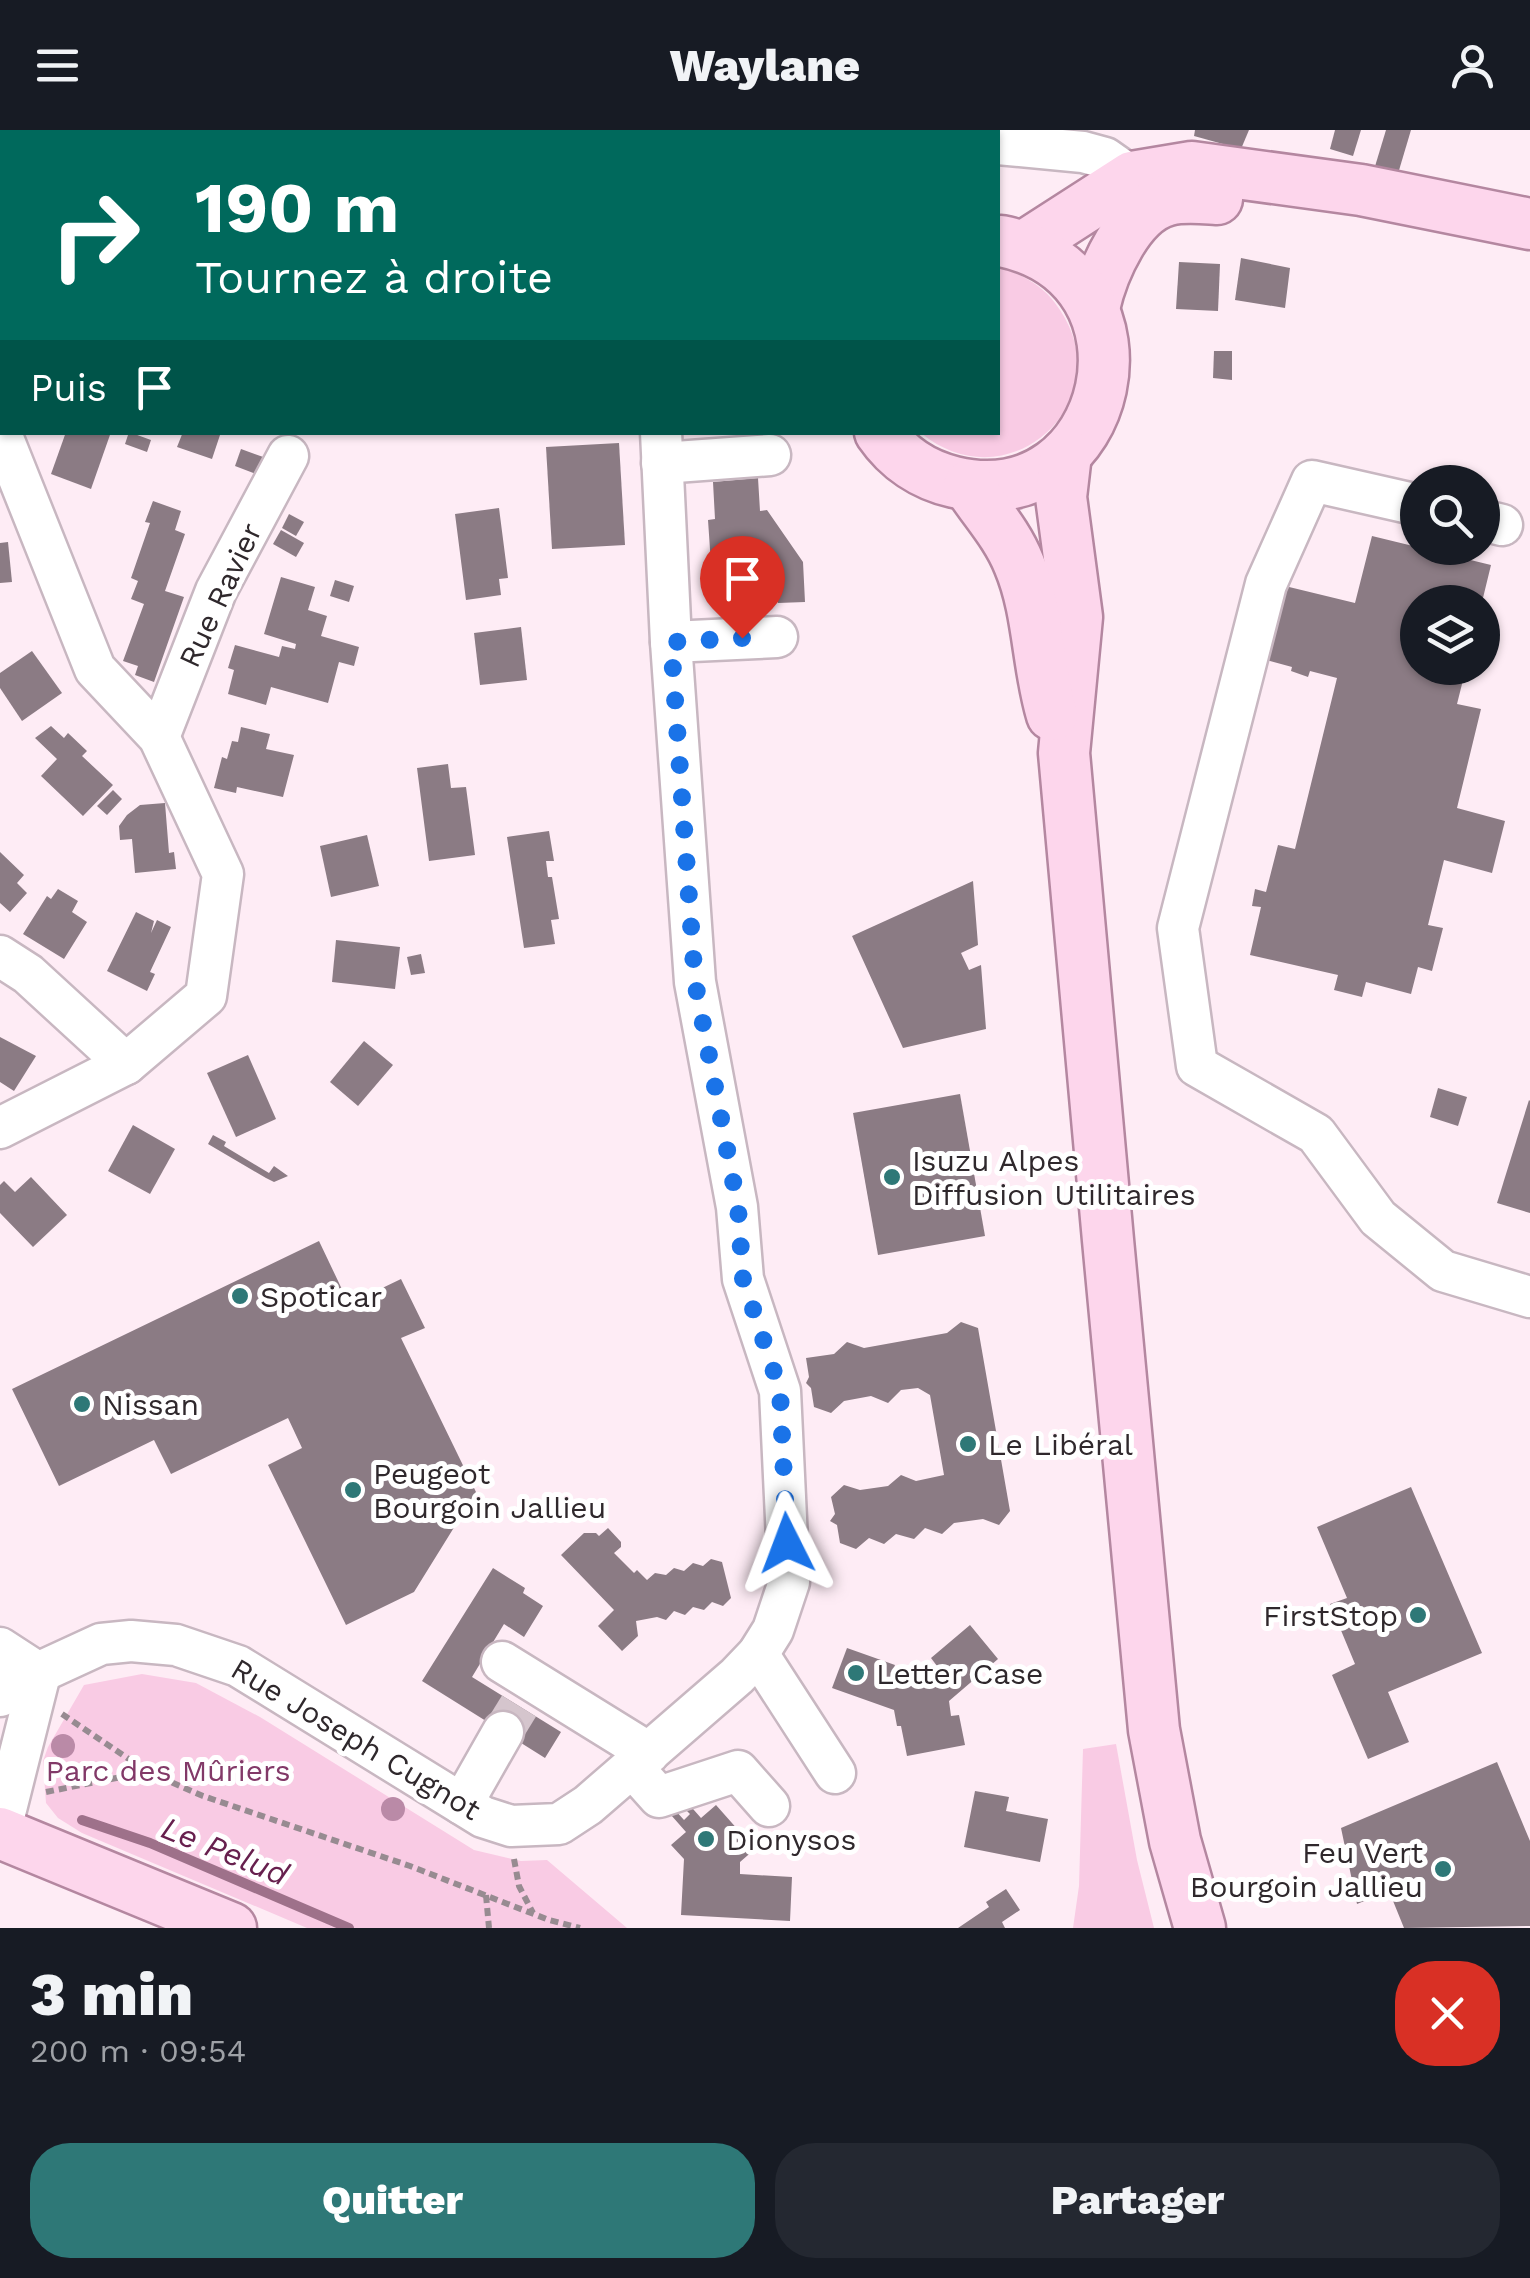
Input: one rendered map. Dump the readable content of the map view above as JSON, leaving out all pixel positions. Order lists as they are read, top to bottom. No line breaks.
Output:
{"streets":{"street":["Rue Ravier","Rue Joseph Cugnot"]},"water":["Le Pelud"],"parks":["Parc des Mûriers"],"places":["Isuzu Alpes Diffusion Utilitaires","Spoticar","Nissan","Le Libéral","Peugeot Bourgoin Jallieu","FirstStop","Letter Case","Dionysos","Feu Vert Bourgoin Jallieu"],"page":{"header":"Waylane","turn":["190 m","Tournez à droite"],"then":"Puis","heading":["3 min","200 m · 09:54"],"buttons":["Quitter","Partager"]}}
